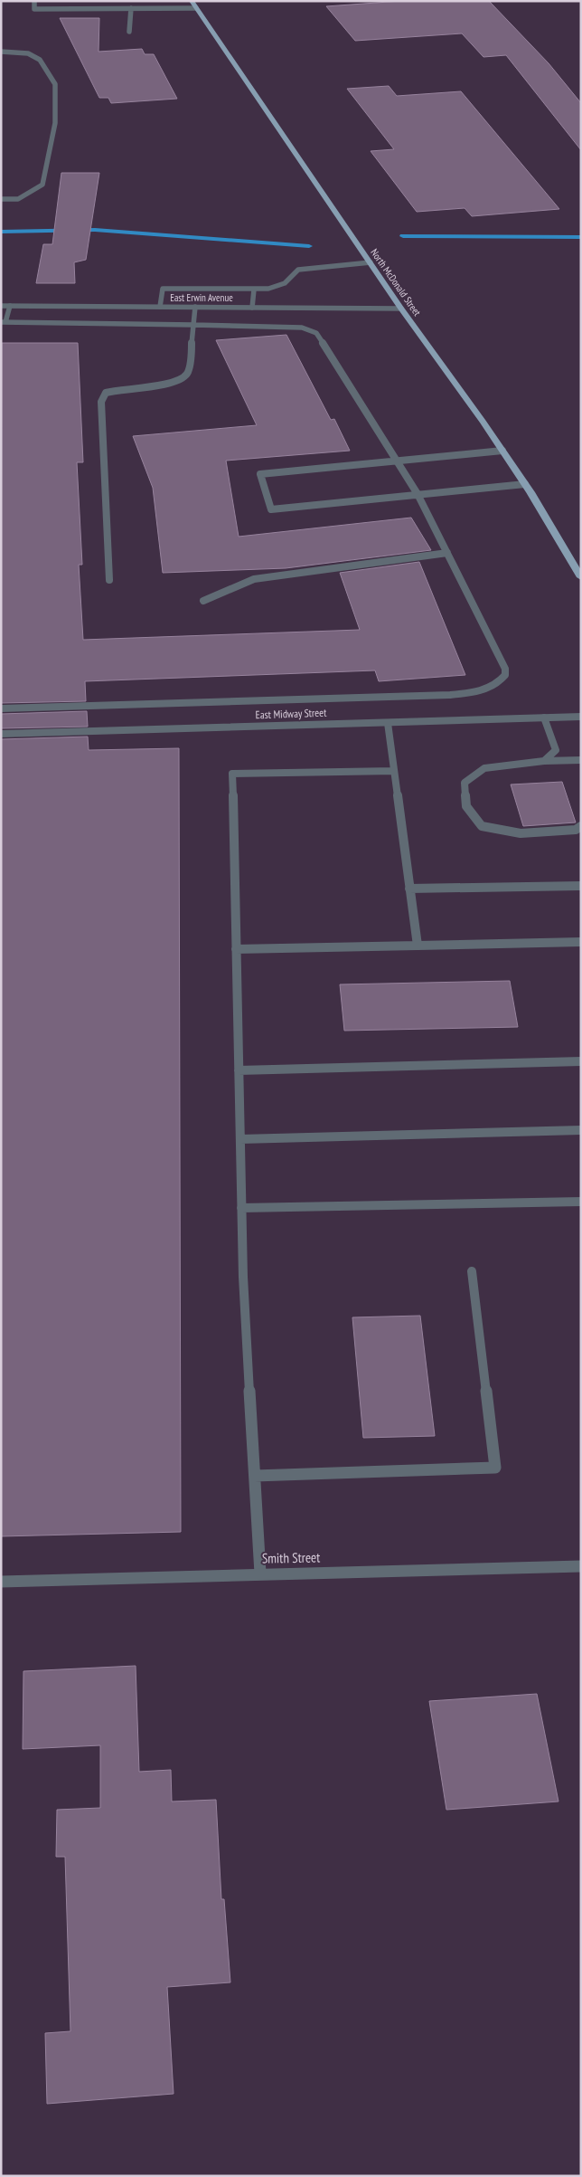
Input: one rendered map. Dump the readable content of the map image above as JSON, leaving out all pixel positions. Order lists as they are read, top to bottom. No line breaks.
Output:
{"streets":{"main road":["North McDonald Street"],"street":["East Erwin Avenue","East Midway Street","Smith Street"]},"crossings":[["North McDonald Street","East Erwin Avenue"]]}
